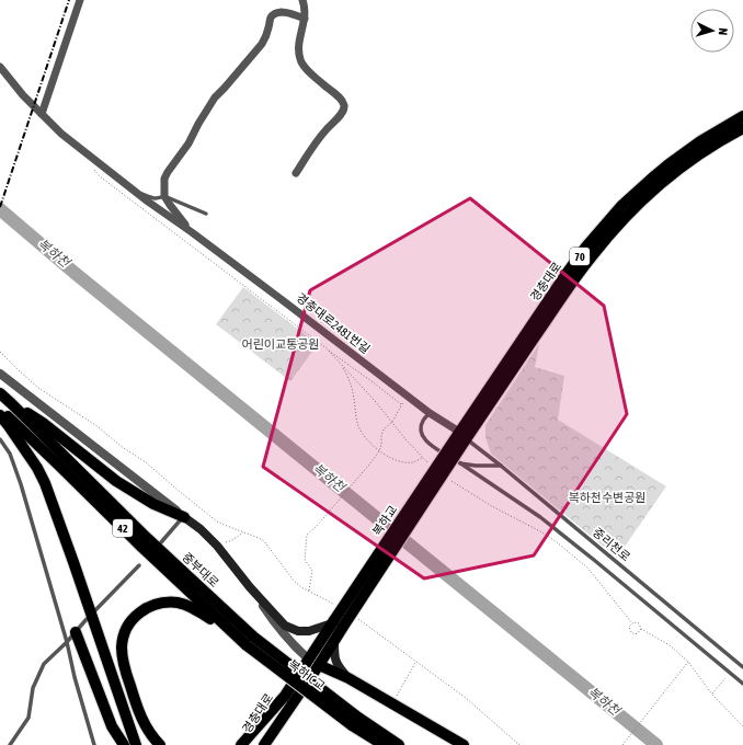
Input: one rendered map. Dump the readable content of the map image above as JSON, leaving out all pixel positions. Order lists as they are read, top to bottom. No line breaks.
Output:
{"streets":{"main road":["70","경충대로","복하교","42","중부대로","복하IC교"],"street":["경충대로2481번길"],"lane":["중리천로"]},"crossings":[["경충대로","경충대로2481번길"],["경충대로","복하교"],["경충대로","중리천로"],["경충대로2481번길","복하교"],["경충대로2481번길","중리천로"],["복하교","중리천로"],["중부대로","복하IC교"]],"water":["복하천"],"parks":["어린이교통공원","복하천수변공원"],"north":"right"}
